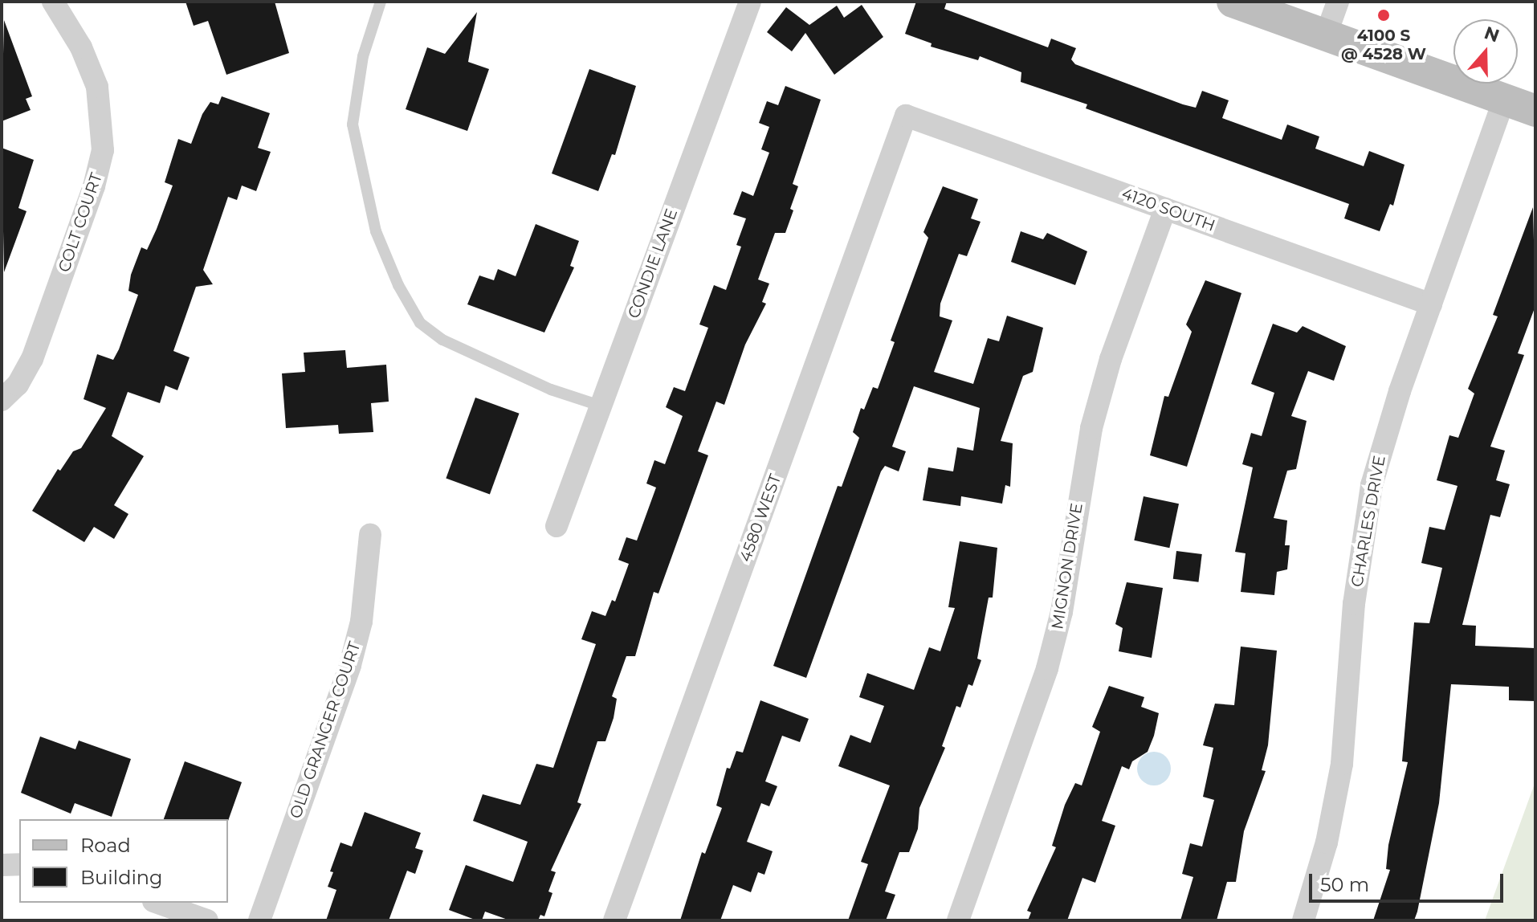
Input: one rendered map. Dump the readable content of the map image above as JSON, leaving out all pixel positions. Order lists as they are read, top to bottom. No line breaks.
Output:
{"streets":{"street":["4120 SOUTH","COLT COURT","CONDIE LANE","4580 WEST","CHARLES DRIVE","MIGNON DRIVE","OLD GRANGER COURT"]},"crossings":[["4120 SOUTH","4580 WEST"],["4120 SOUTH","CHARLES DRIVE"],["4120 SOUTH","MIGNON DRIVE"]],"places":["4100 S @ 4528 W"],"legend":["Road","Building"],"scale_bar":"50 m","north":"top"}
